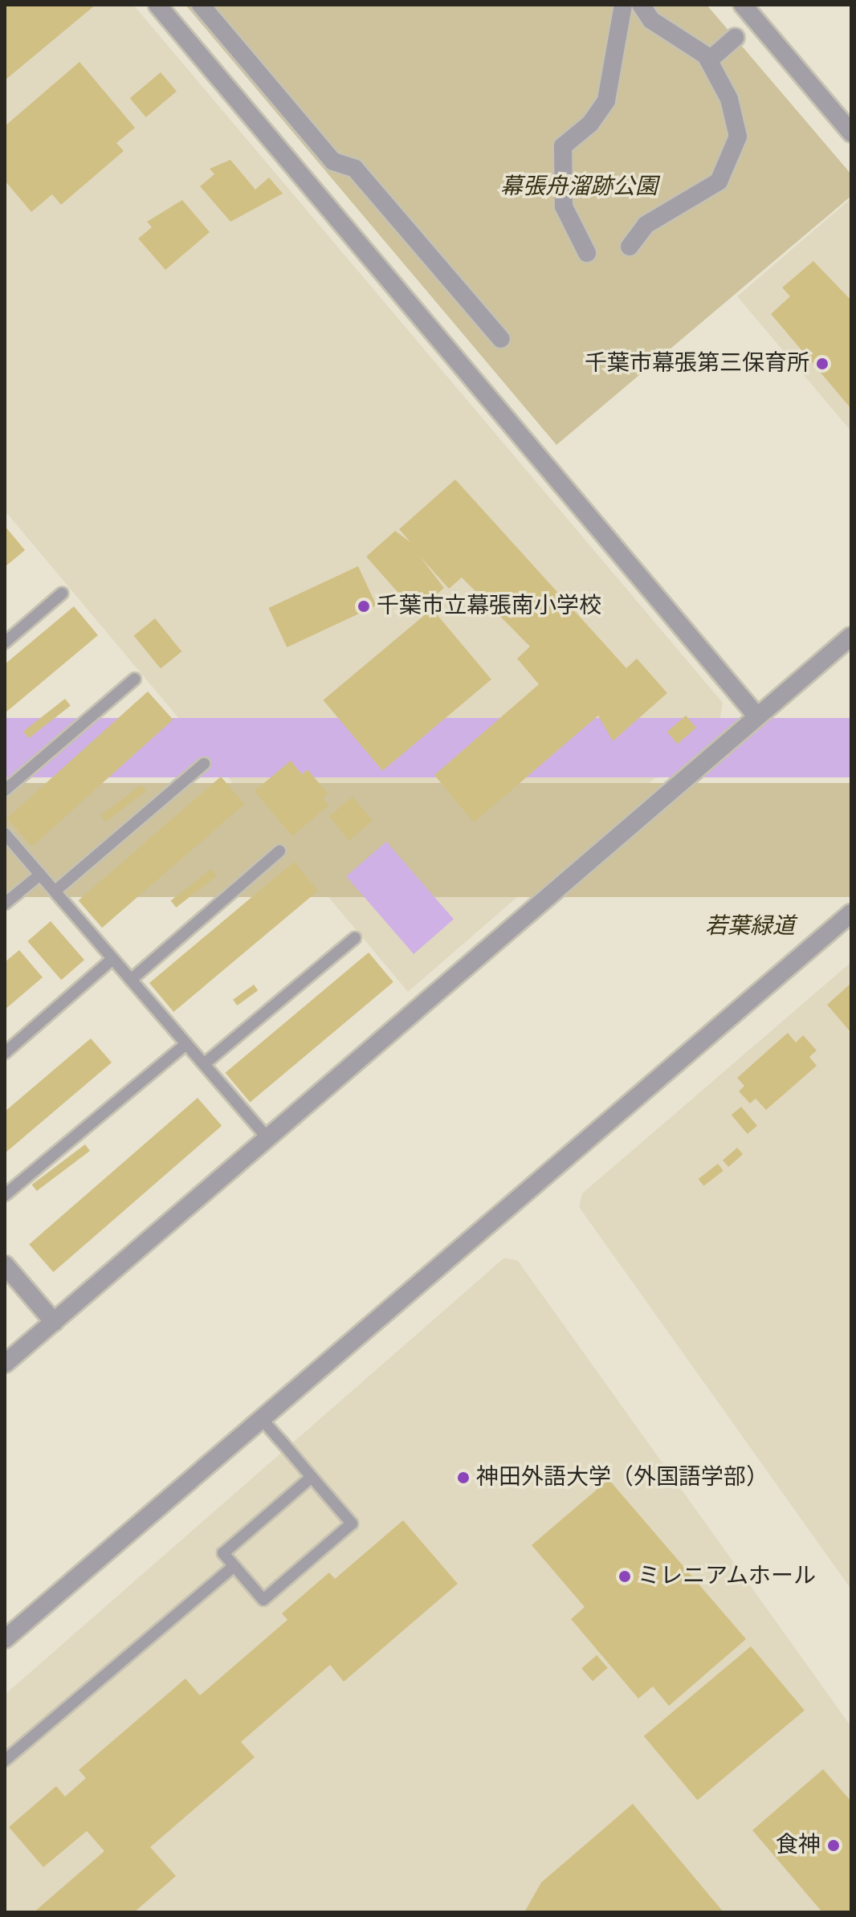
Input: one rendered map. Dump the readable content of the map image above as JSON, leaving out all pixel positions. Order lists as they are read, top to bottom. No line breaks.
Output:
{"parks":["幕張舟溜跡公園","若葉緑道"],"places":["千葉市幕張第三保育所","千葉市立幕張南小学校","神田外語大学（外国語学部）","ミレニアムホール","食神"]}
